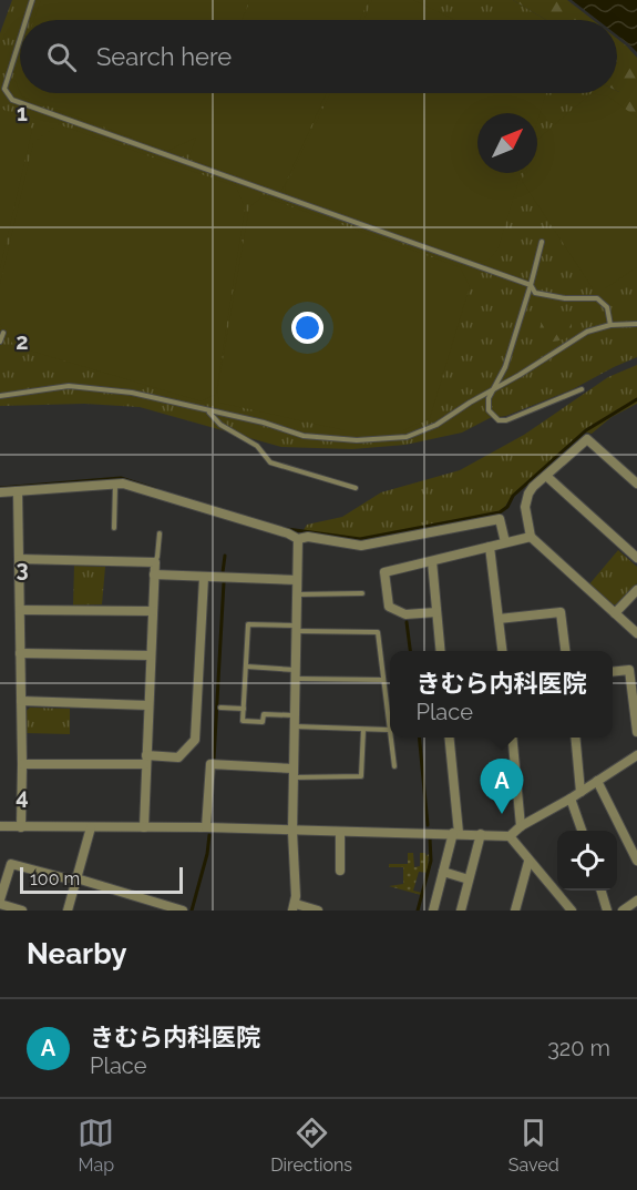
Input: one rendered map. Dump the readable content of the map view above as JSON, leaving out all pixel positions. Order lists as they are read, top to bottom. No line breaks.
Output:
{"scale_bar":"100 m","north":"top right","page":{"search":"Search here","popup":["きむら内科医院","Place"],"pins":"A","scale":"100 m","heading":"Nearby","list":[{"mark":"A","name":"きむら内科医院","note":"Place","value":"320 m"}],"nav":["Map","Directions","Saved"]},"grid":{"rows":["1","2","3","4"]}}
